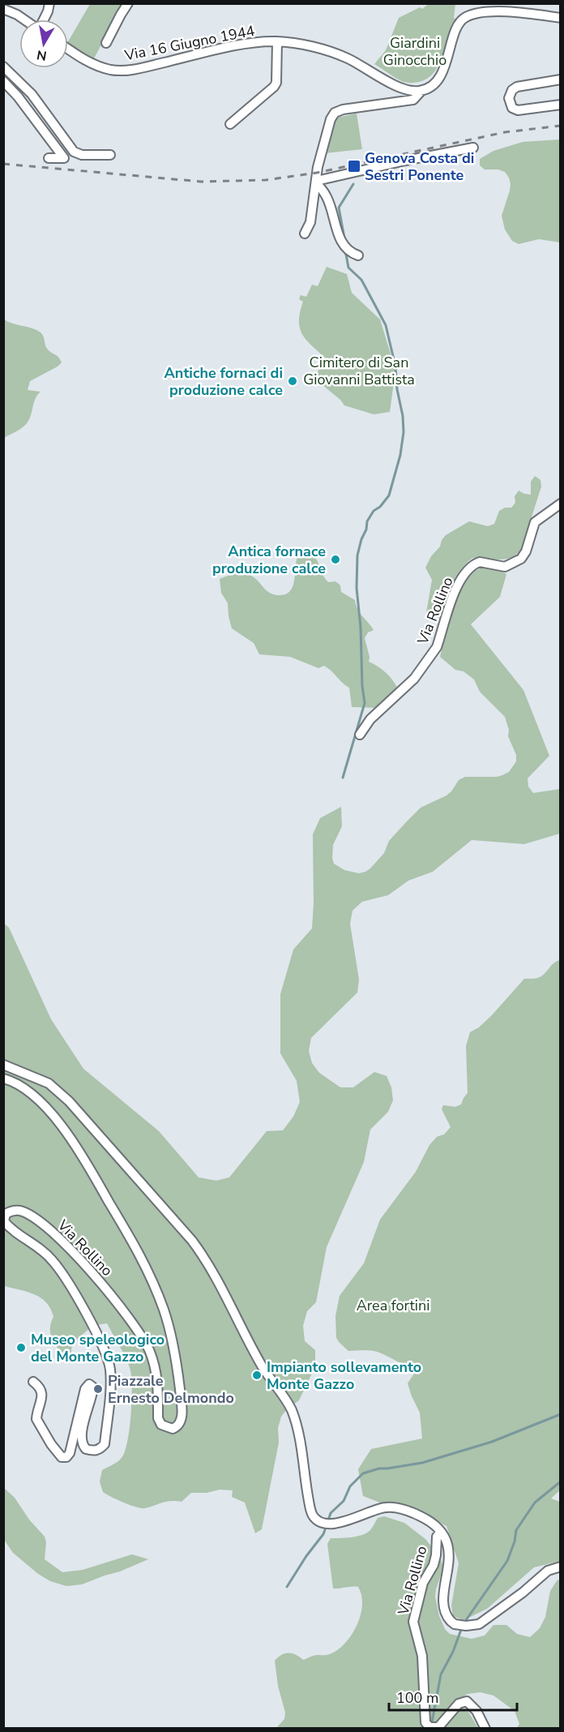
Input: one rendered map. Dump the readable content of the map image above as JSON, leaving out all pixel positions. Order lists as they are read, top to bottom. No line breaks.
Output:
{"streets":{"street":["Via 16 Giugno 1944","Via Rollino"]},"parks":["Giardini Ginocchio","Cimitero di San Giovanni Battista","Area fortini"],"places":{"transit":["Genova Costa di Sestri Ponente"],"other":["Antiche fornaci di produzione calce","Antica fornace produzione calce","Museo speleologico del Monte Gazzo","Impianto sollevamento Monte Gazzo","Piazzale Ernesto Delmondo"]},"scale_bar":"100 m","north":"bottom"}
